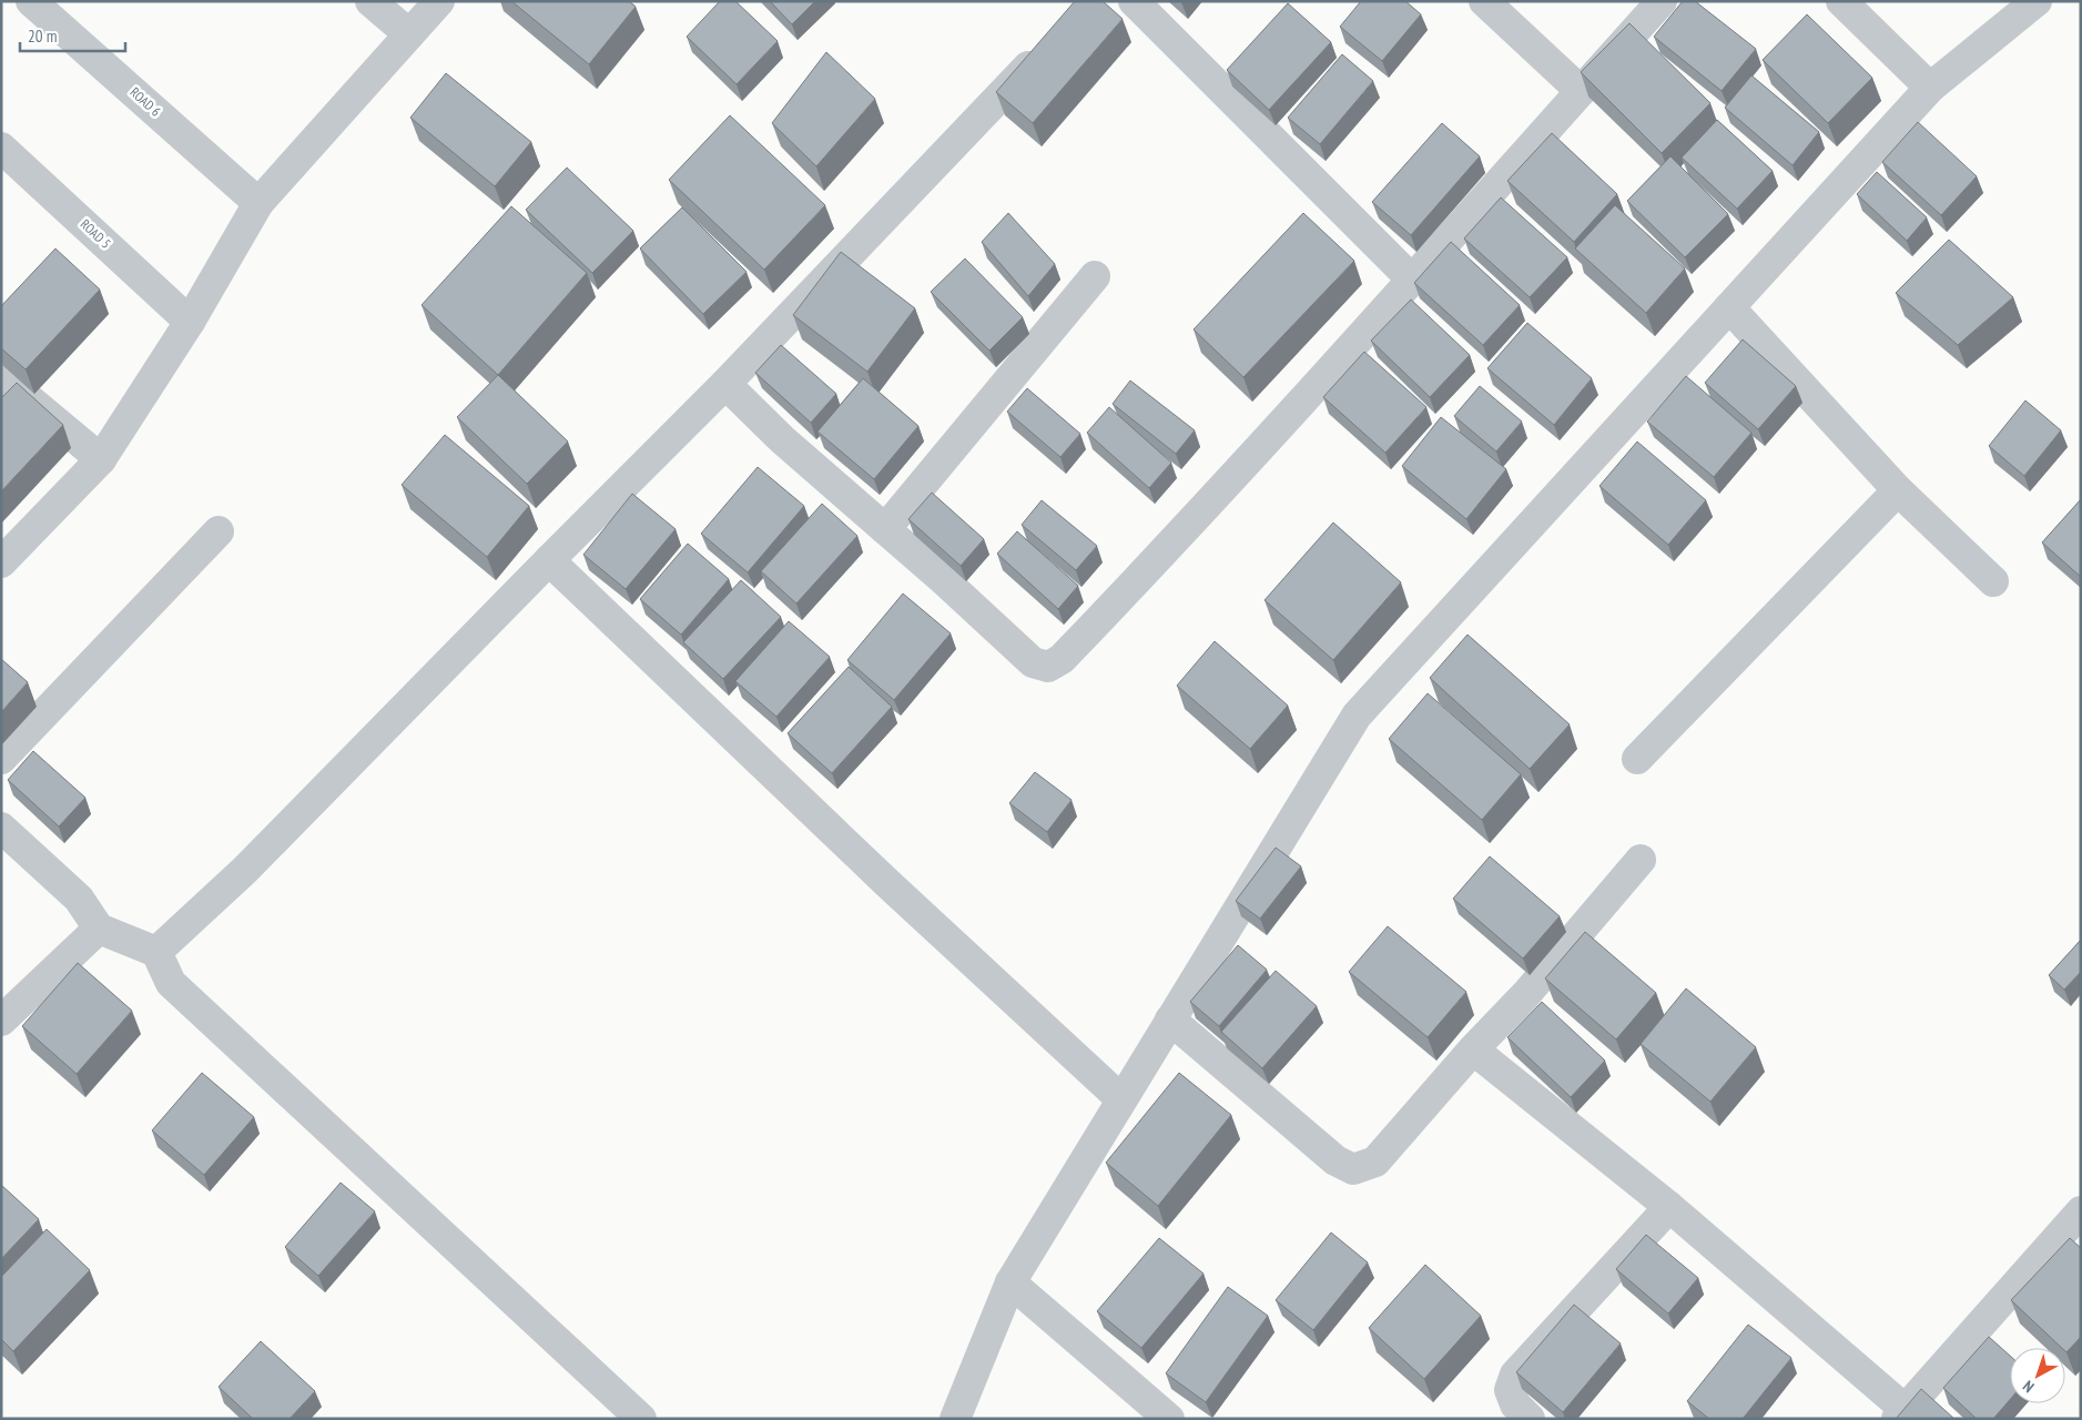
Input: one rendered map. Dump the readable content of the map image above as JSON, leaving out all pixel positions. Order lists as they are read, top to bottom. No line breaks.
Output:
{"streets":{"street":["ROAD 6","ROAD 5"]},"scale_bar":"20 m","north":"bottom left"}
